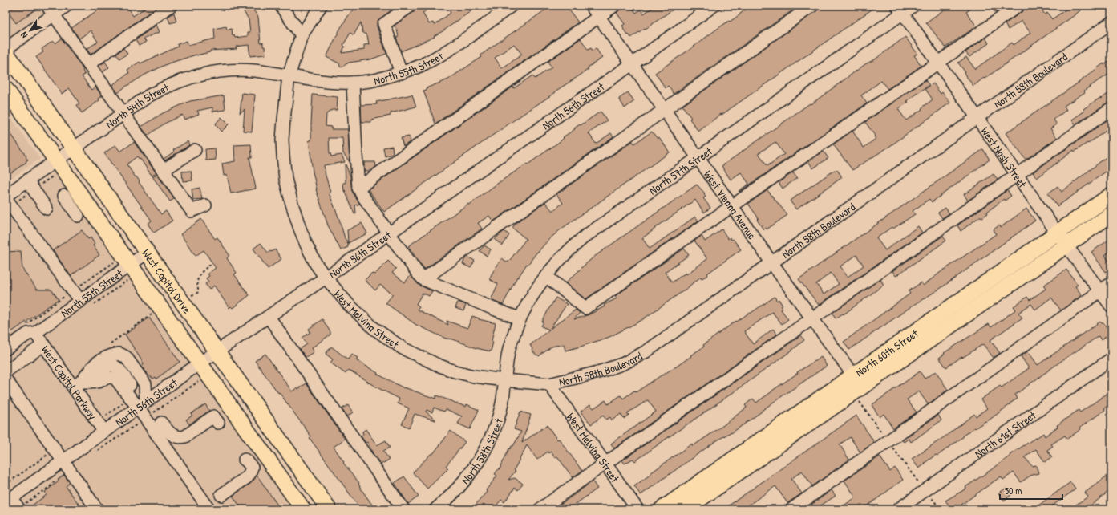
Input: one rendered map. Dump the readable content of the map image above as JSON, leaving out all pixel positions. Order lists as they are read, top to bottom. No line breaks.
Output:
{"streets":{"main road":["West Capitol Drive","North 60th Street"],"street":["North 55th Street","North 58th Boulevard","North 56th Street","North 54th Street","West Nash Street","North 57th Street","West Vienna Avenue","West Melvina Street","West Capitol Parkway","North 61st Street","North 58th Street"]},"crossings":[["North 55th Street","North 54th Street"],["North 55th Street","West Capitol Drive"],["North 55th Street","West Melvina Street"],["North 55th Street","West Capitol Parkway"],["North 58th Boulevard","West Nash Street"],["North 58th Boulevard","North 57th Street"],["North 58th Boulevard","West Vienna Avenue"],["North 58th Boulevard","West Melvina Street"],["North 58th Boulevard","North 58th Street"],["North 56th Street","West Vienna Avenue"],["North 56th Street","West Capitol Drive"],["North 56th Street","West Melvina Street"],["North 56th Street","West Capitol Parkway"],["North 54th Street","West Capitol Drive"],["North 54th Street","West Melvina Street"],["West Nash Street","North 57th Street"],["West Nash Street","North 60th Street"],["North 57th Street","West Vienna Avenue"],["North 57th Street","West Melvina Street"],["North 57th Street","North 58th Street"],["West Vienna Avenue","North 60th Street"],["West Melvina Street","North 58th Street"]],"scale_bar":"50 m","north":"bottom left"}
